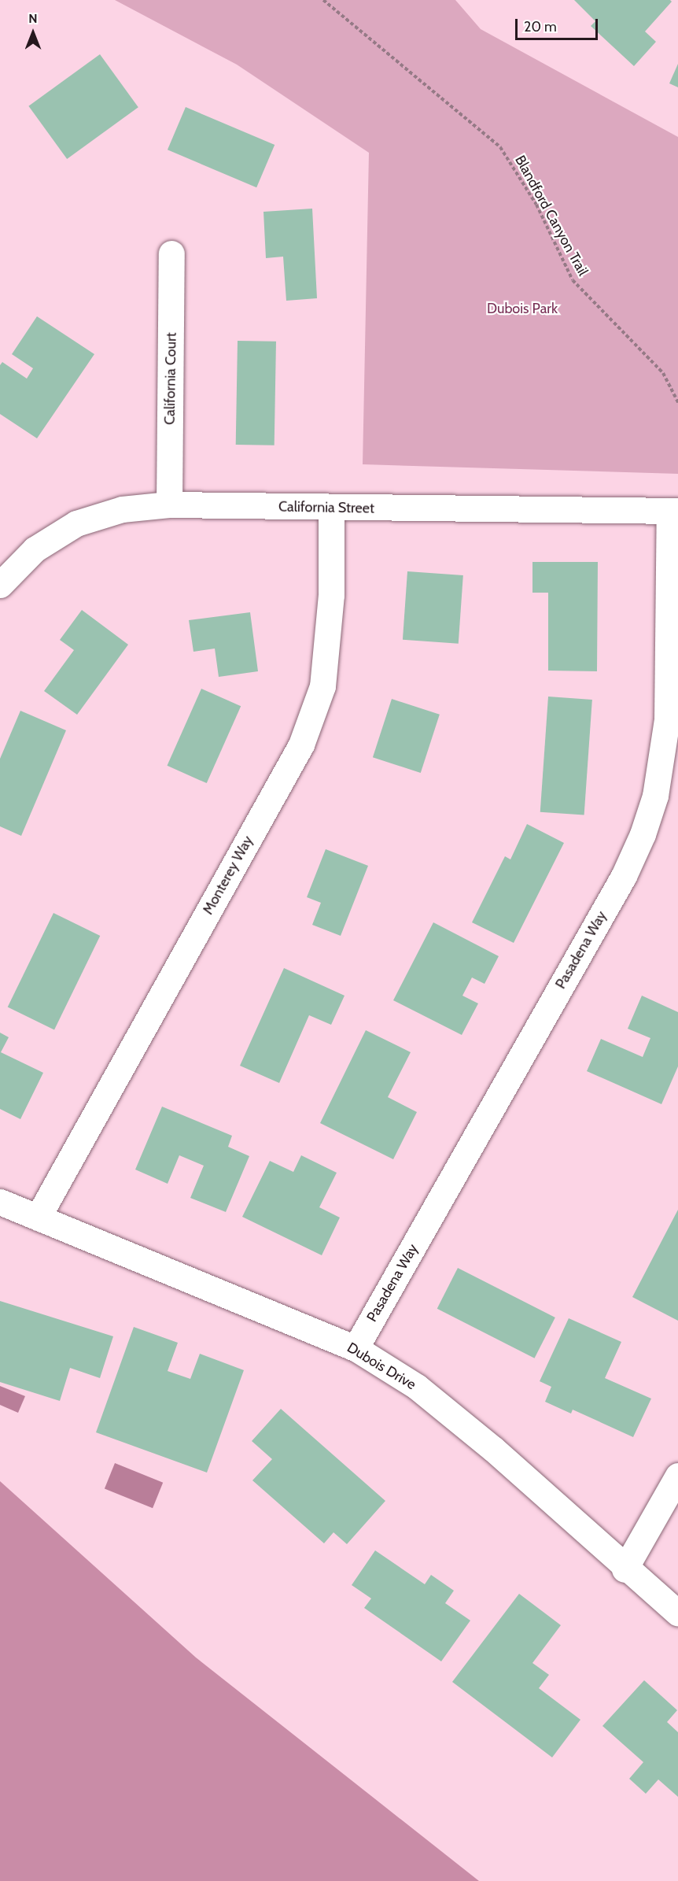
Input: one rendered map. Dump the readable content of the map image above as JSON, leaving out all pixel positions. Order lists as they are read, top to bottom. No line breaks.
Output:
{"streets":{"street":["California Court","California Street","Monterey Way","Pasadena Way","Dubois Drive"],"path":["Blandford Canyon Trail"]},"crossings":[["California Court","California Street"],["California Street","Monterey Way"],["California Street","Pasadena Way"],["Monterey Way","Dubois Drive"],["Pasadena Way","Dubois Drive"]],"parks":["Dubois Park"],"scale_bar":"20 m","north":"top"}
